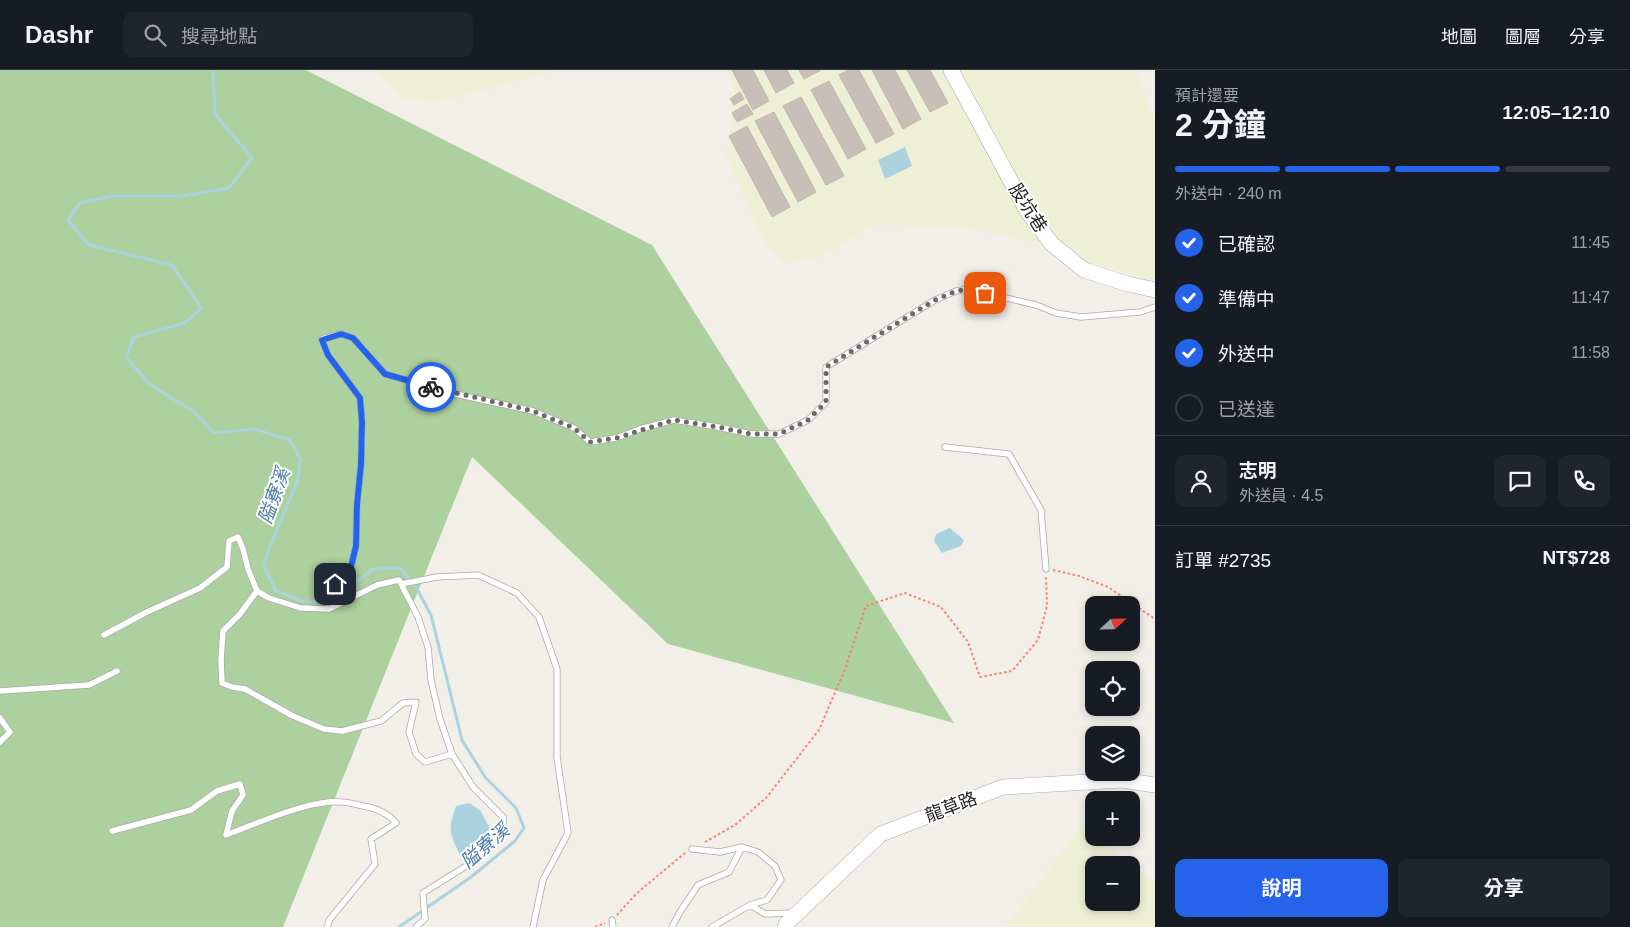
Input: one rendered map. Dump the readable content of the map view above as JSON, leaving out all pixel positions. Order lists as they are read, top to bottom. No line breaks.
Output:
{"streets":{"street":["股坑巷","龍草路"]},"water":["隘寮溪"],"north":"right","page":{"header":"Dashr","search":"搜尋地點","nav":["地圖","圖層","分享"],"heading":["2 分鐘","預計還要","12:05–12:10"],"panel":["志明","外送員 · 4.5","訂單 #2735","NT$728"],"bar":"外送中 · 240 m","list":[["已確認","11:45"],["準備中","11:47"],["外送中","11:58"],"已送達"],"map_buttons":["+","−"],"buttons":["說明","分享"]}}
